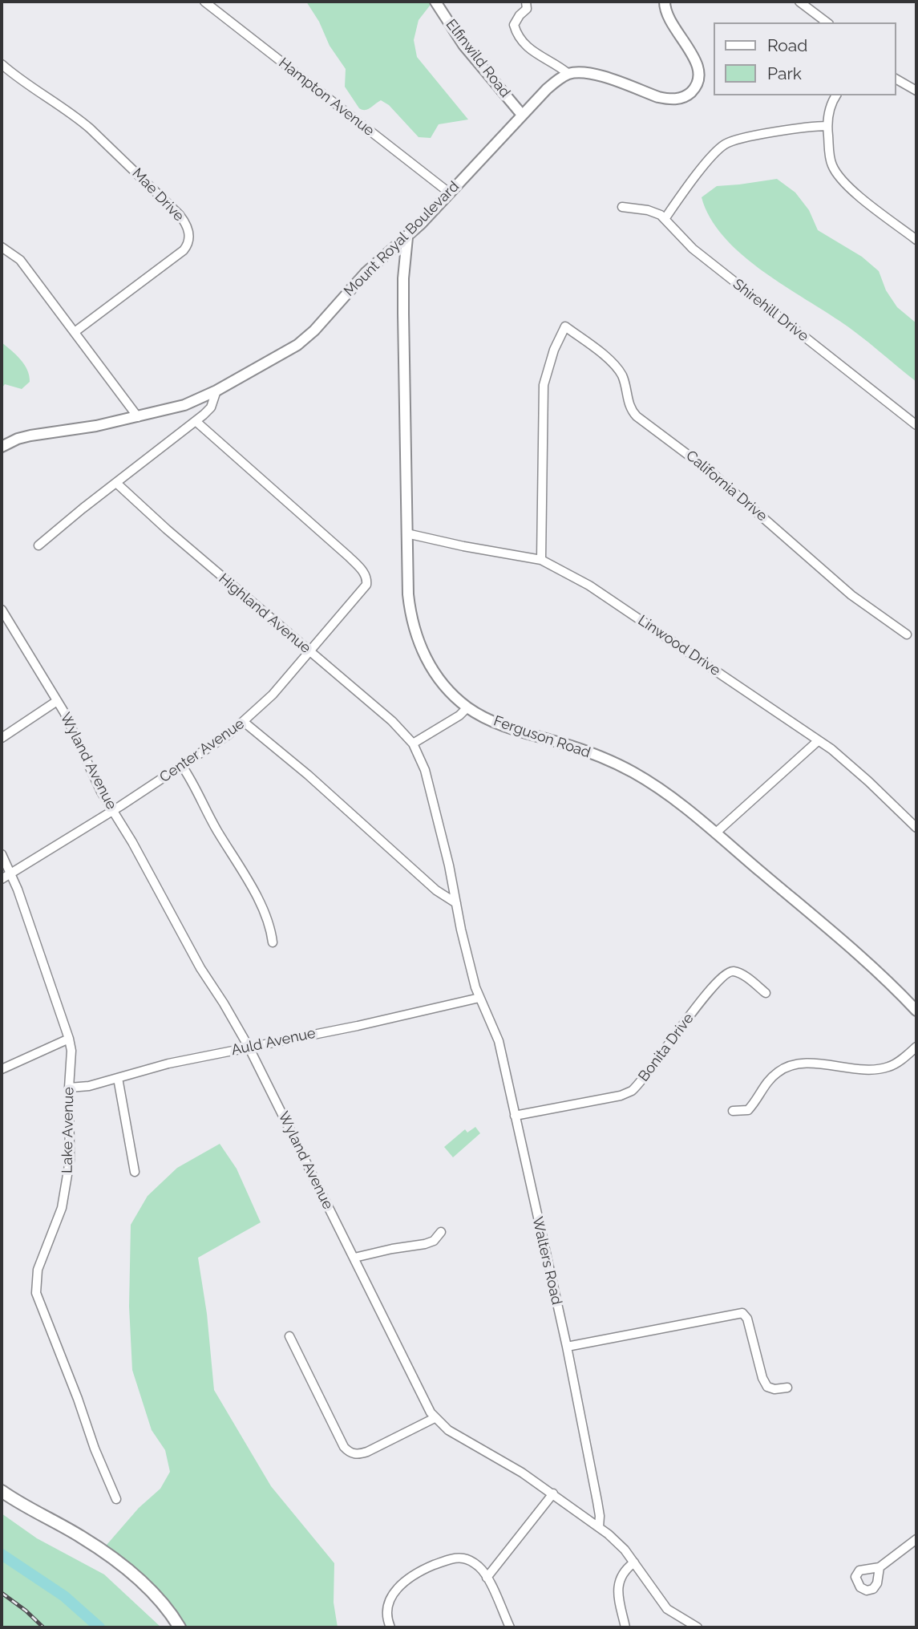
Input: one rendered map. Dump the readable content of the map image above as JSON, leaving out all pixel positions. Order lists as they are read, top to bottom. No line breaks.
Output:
{"streets":{"street":["Elfinwild Road","Hampton Avenue","Mae Drive","Mount Royal Boulevard","Shirehill Drive","California Drive","Highland Avenue","Linwood Drive","Ferguson Road","Center Avenue","Wyland Avenue","Auld Avenue","Bonita Drive","Lake Avenue","Walters Road"]},"crossings":[["Elfinwild Road","Mount Royal Boulevard"],["Hampton Avenue","Mount Royal Boulevard"],["Mount Royal Boulevard","Ferguson Road"],["California Drive","Linwood Drive"],["Highland Avenue","Center Avenue"],["Highland Avenue","Walters Road"],["Linwood Drive","Ferguson Road"],["Center Avenue","Wyland Avenue"],["Center Avenue","Lake Avenue"],["Wyland Avenue","Auld Avenue"],["Wyland Avenue","Walters Road"],["Auld Avenue","Lake Avenue"],["Auld Avenue","Walters Road"],["Bonita Drive","Walters Road"]],"legend":["Road","Park"]}
